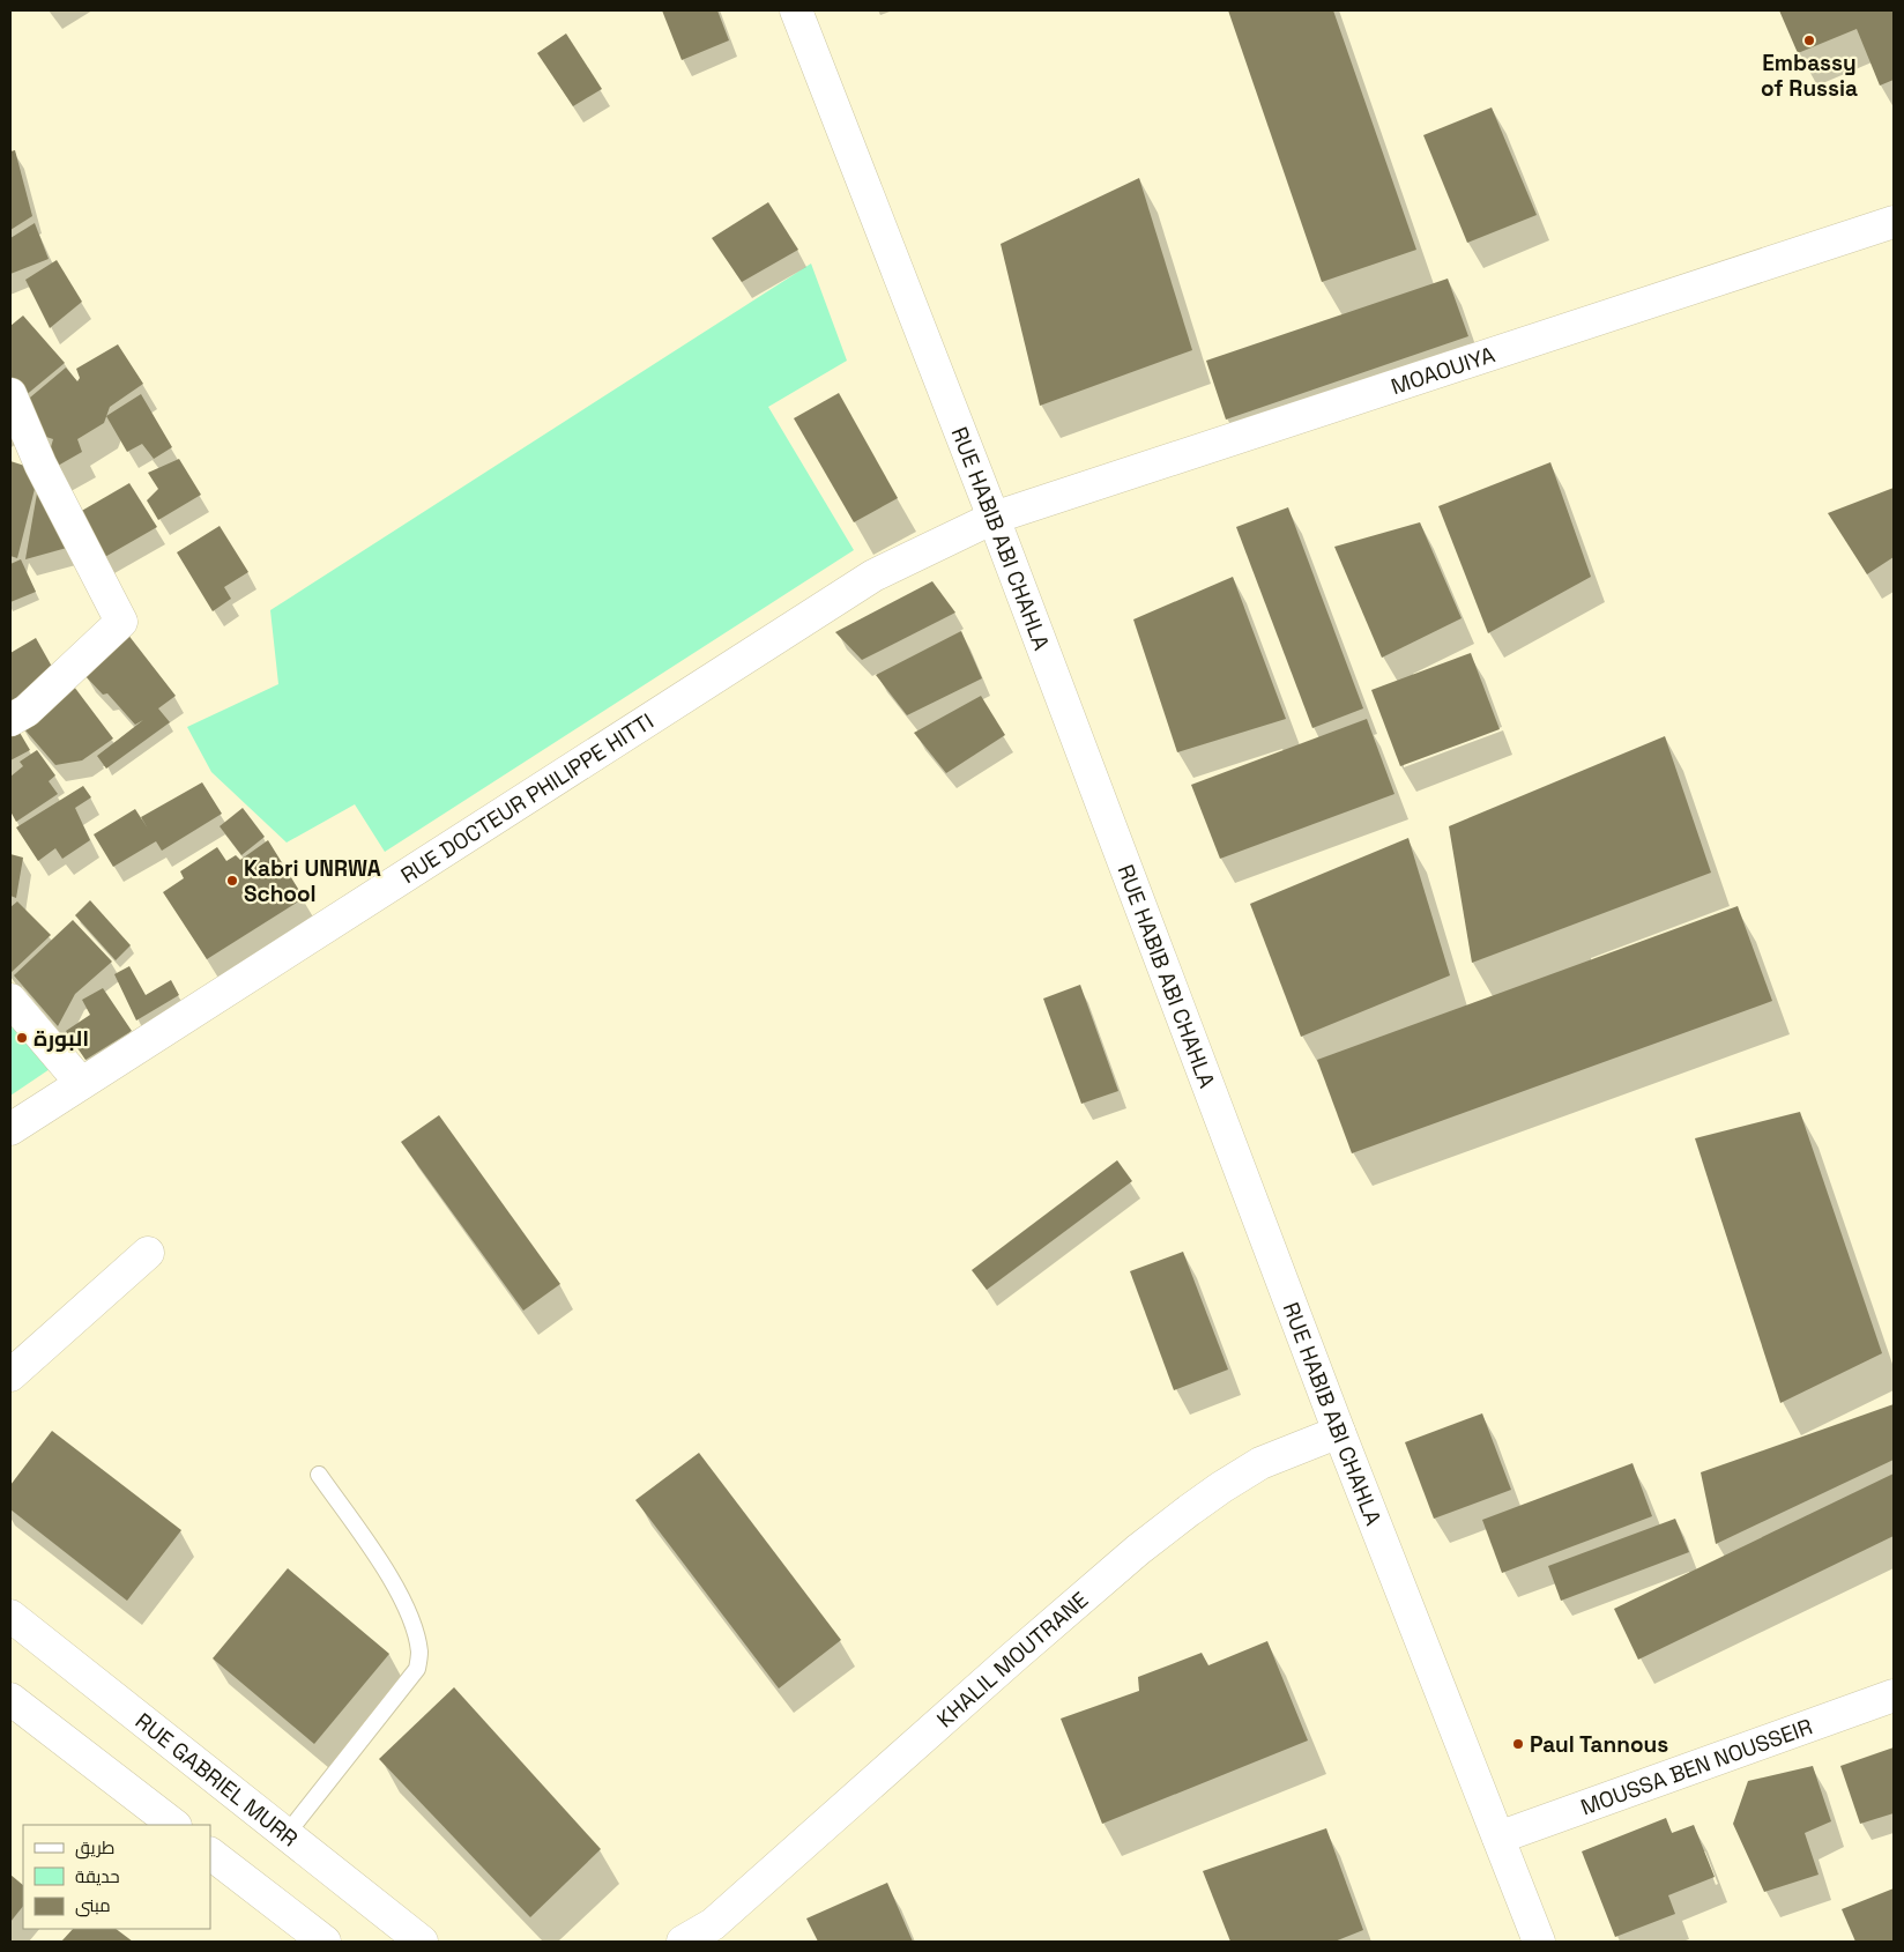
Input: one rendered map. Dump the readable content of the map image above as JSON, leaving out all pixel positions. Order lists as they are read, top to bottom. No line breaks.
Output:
{"streets":{"street":["MOAOUIYA","RUE HABIB ABI CHAHLA","RUE DOCTEUR PHILIPPE HITTI","KHALIL MOUTRANE","MOUSSA BEN NOUSSEIR","RUE GABRIEL MURR"]},"crossings":[["MOAOUIYA","RUE HABIB ABI CHAHLA"],["MOAOUIYA","RUE DOCTEUR PHILIPPE HITTI"],["RUE HABIB ABI CHAHLA","RUE DOCTEUR PHILIPPE HITTI"],["RUE HABIB ABI CHAHLA","KHALIL MOUTRANE"],["RUE HABIB ABI CHAHLA","MOUSSA BEN NOUSSEIR"]],"places":["Embassy of Russia","Kabri UNRWA School","البورة","Paul Tannous"],"legend":["طريق","حديقة","مبنى"]}
